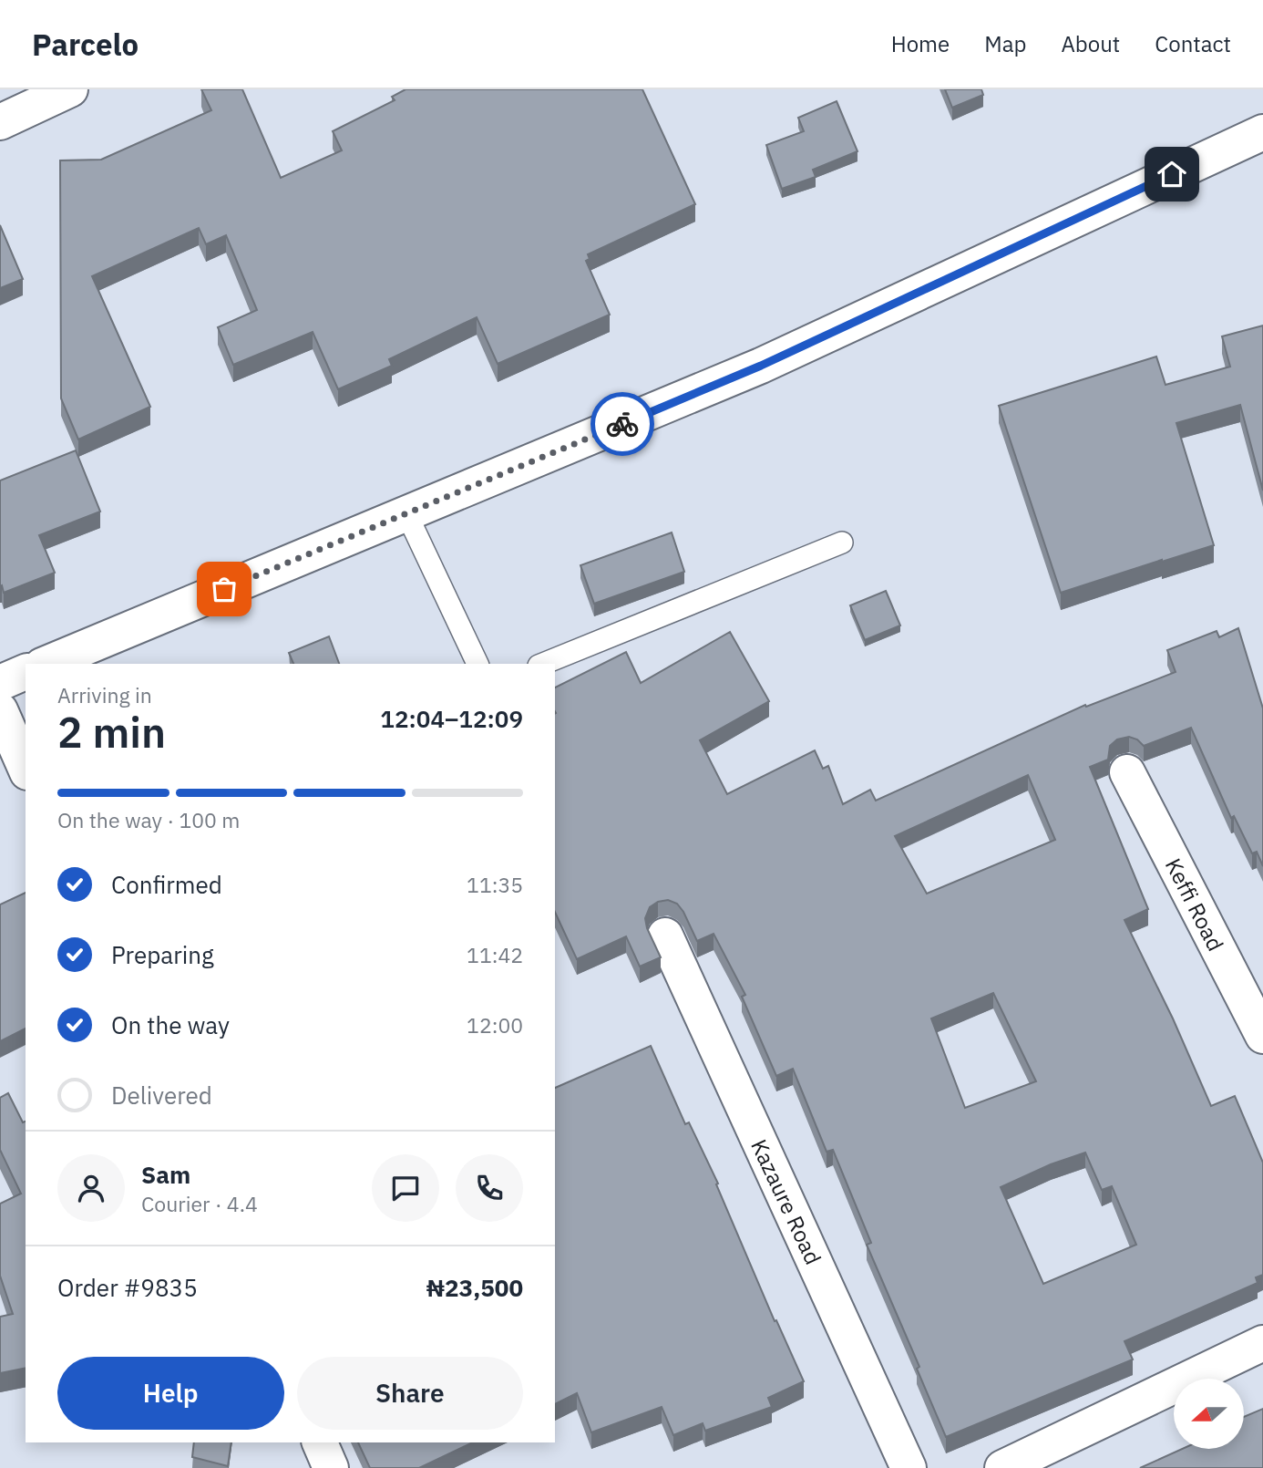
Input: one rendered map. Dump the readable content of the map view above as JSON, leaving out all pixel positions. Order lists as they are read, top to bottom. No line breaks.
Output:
{"streets":{"street":["Keffi Road","Kazaure Road"]},"north":"left","page":{"header":"Parcelo","nav":["Home","Map","About","Contact"],"heading":["2 min","Arriving in","12:04–12:09"],"panel":["Sam","Courier · 4.4","Order #9835","₦23,500"],"bar":"On the way · 100 m","list":[["Confirmed","11:35"],["Preparing","11:42"],["On the way","12:00"],"Delivered"],"buttons":["Help","Share"]}}
